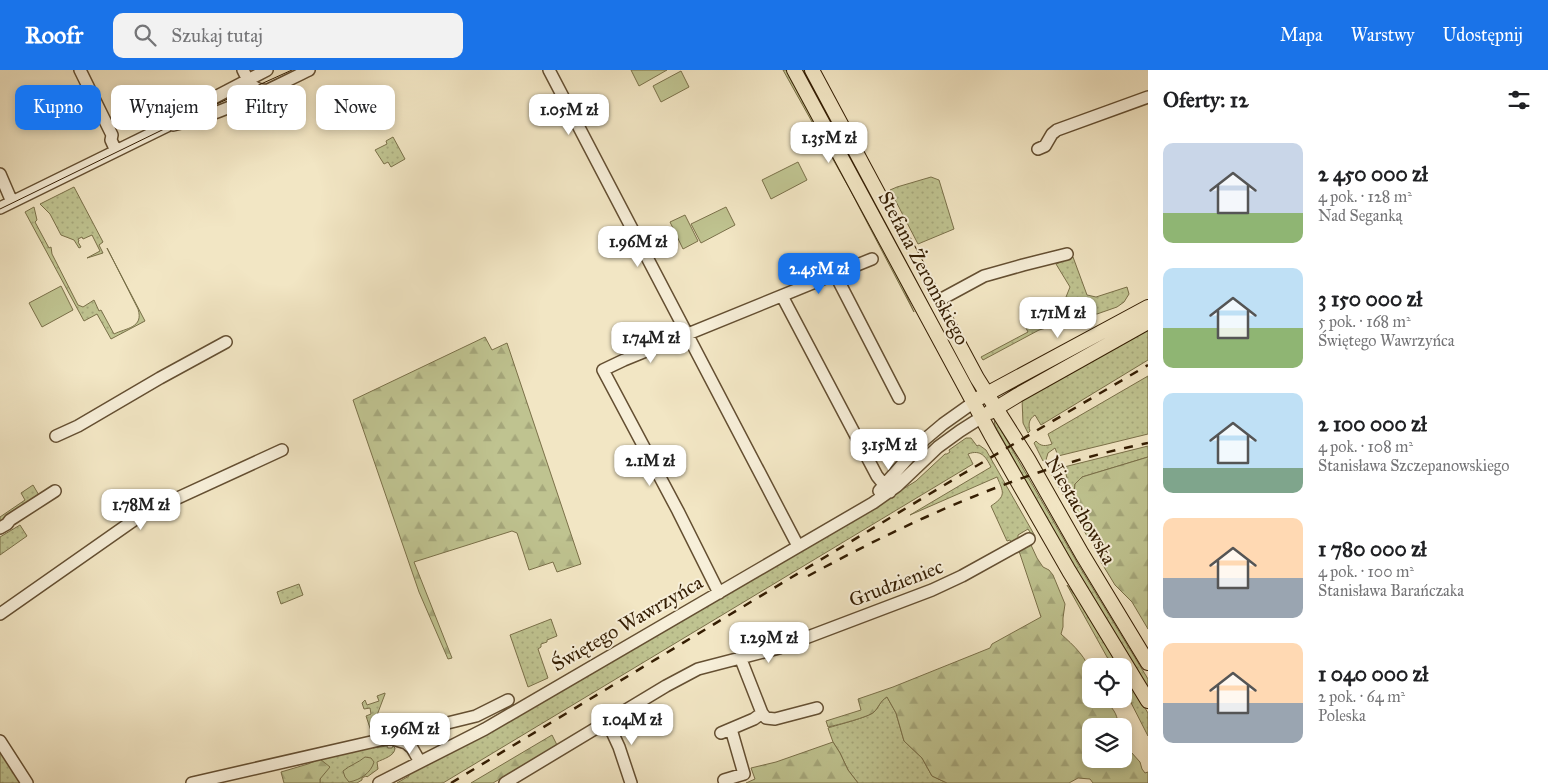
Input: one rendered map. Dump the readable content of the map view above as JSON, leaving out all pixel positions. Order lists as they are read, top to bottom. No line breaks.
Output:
{"streets":{"main road":["Stefana Żeromskiego","Niestachowska","Świętego Wawrzyńca"],"street":["Grudzieniec"]},"crossings":[["Stefana Żeromskiego","Niestachowska"],["Stefana Żeromskiego","Świętego Wawrzyńca"],["Niestachowska","Świętego Wawrzyńca"]],"page":{"header":"Roofr","search":"Szukaj tutaj","nav":["Mapa","Warstwy","Udostępnij"],"heading":"Oferty: 12","chip":["Kupno","Wynajem","Filtry","Nowe"],"price":["1.05M zł","1.35M zł","1.96M zł","2.45M zł","1.71M zł","1.74M zł","3.15M zł","2.1M zł","1.78M zł","1.29M zł","1.04M zł","1.96M zł"],"list":[{"name":"2 450 000 zł","note":"4 pok. · 128 m² · Nad Seganką"},{"name":"3 150 000 zł","note":"5 pok. · 168 m² · Świętego Wawrzyńca"},{"name":"2 100 000 zł","note":"4 pok. · 108 m² · Stanisława Szczepanowskiego"},{"name":"1 780 000 zł","note":"4 pok. · 100 m² · Stanisława Barańczaka"},{"name":"1 040 000 zł","note":"2 pok. · 64 m² · Poleska"}]}}
